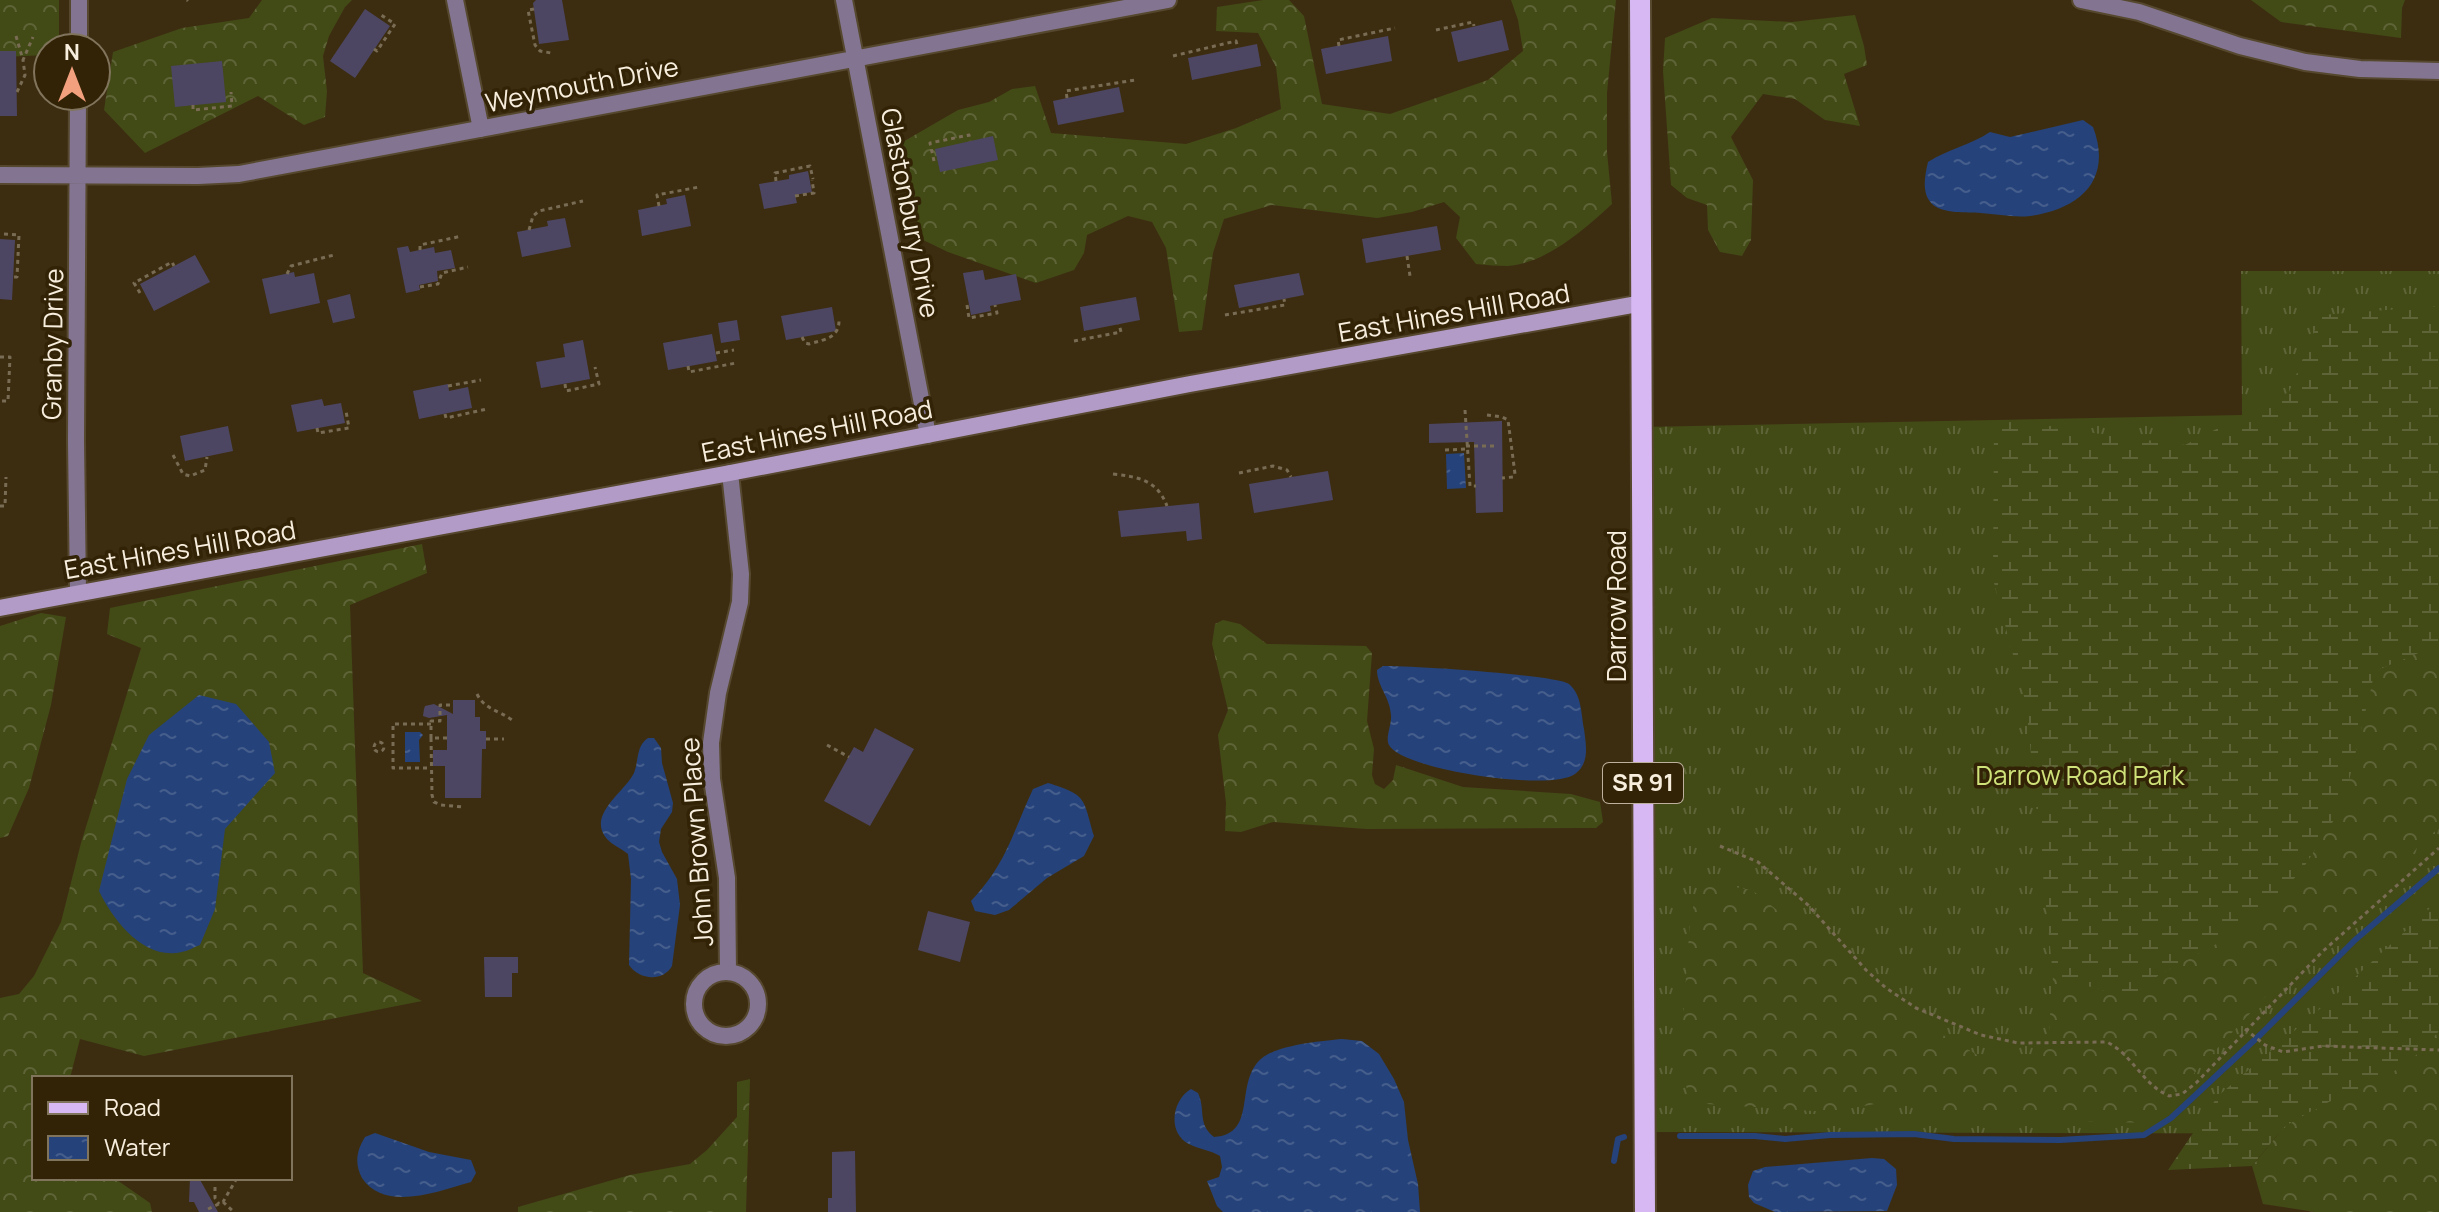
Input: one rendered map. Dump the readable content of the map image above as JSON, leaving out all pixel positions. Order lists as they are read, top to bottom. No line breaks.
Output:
{"streets":{"main road":["Darrow Road","SR 91"],"street":["Weymouth Drive","Glastonbury Drive","East Hines Hill Road","Granby Drive","John Brown Place"]},"crossings":[["Weymouth Drive","Glastonbury Drive"],["Weymouth Drive","Granby Drive"],["Glastonbury Drive","East Hines Hill Road"],["East Hines Hill Road","Granby Drive"],["East Hines Hill Road","Darrow Road"],["East Hines Hill Road","John Brown Place"]],"parks":["Darrow Road Park"],"legend":["Road","Water"],"north":"top"}
